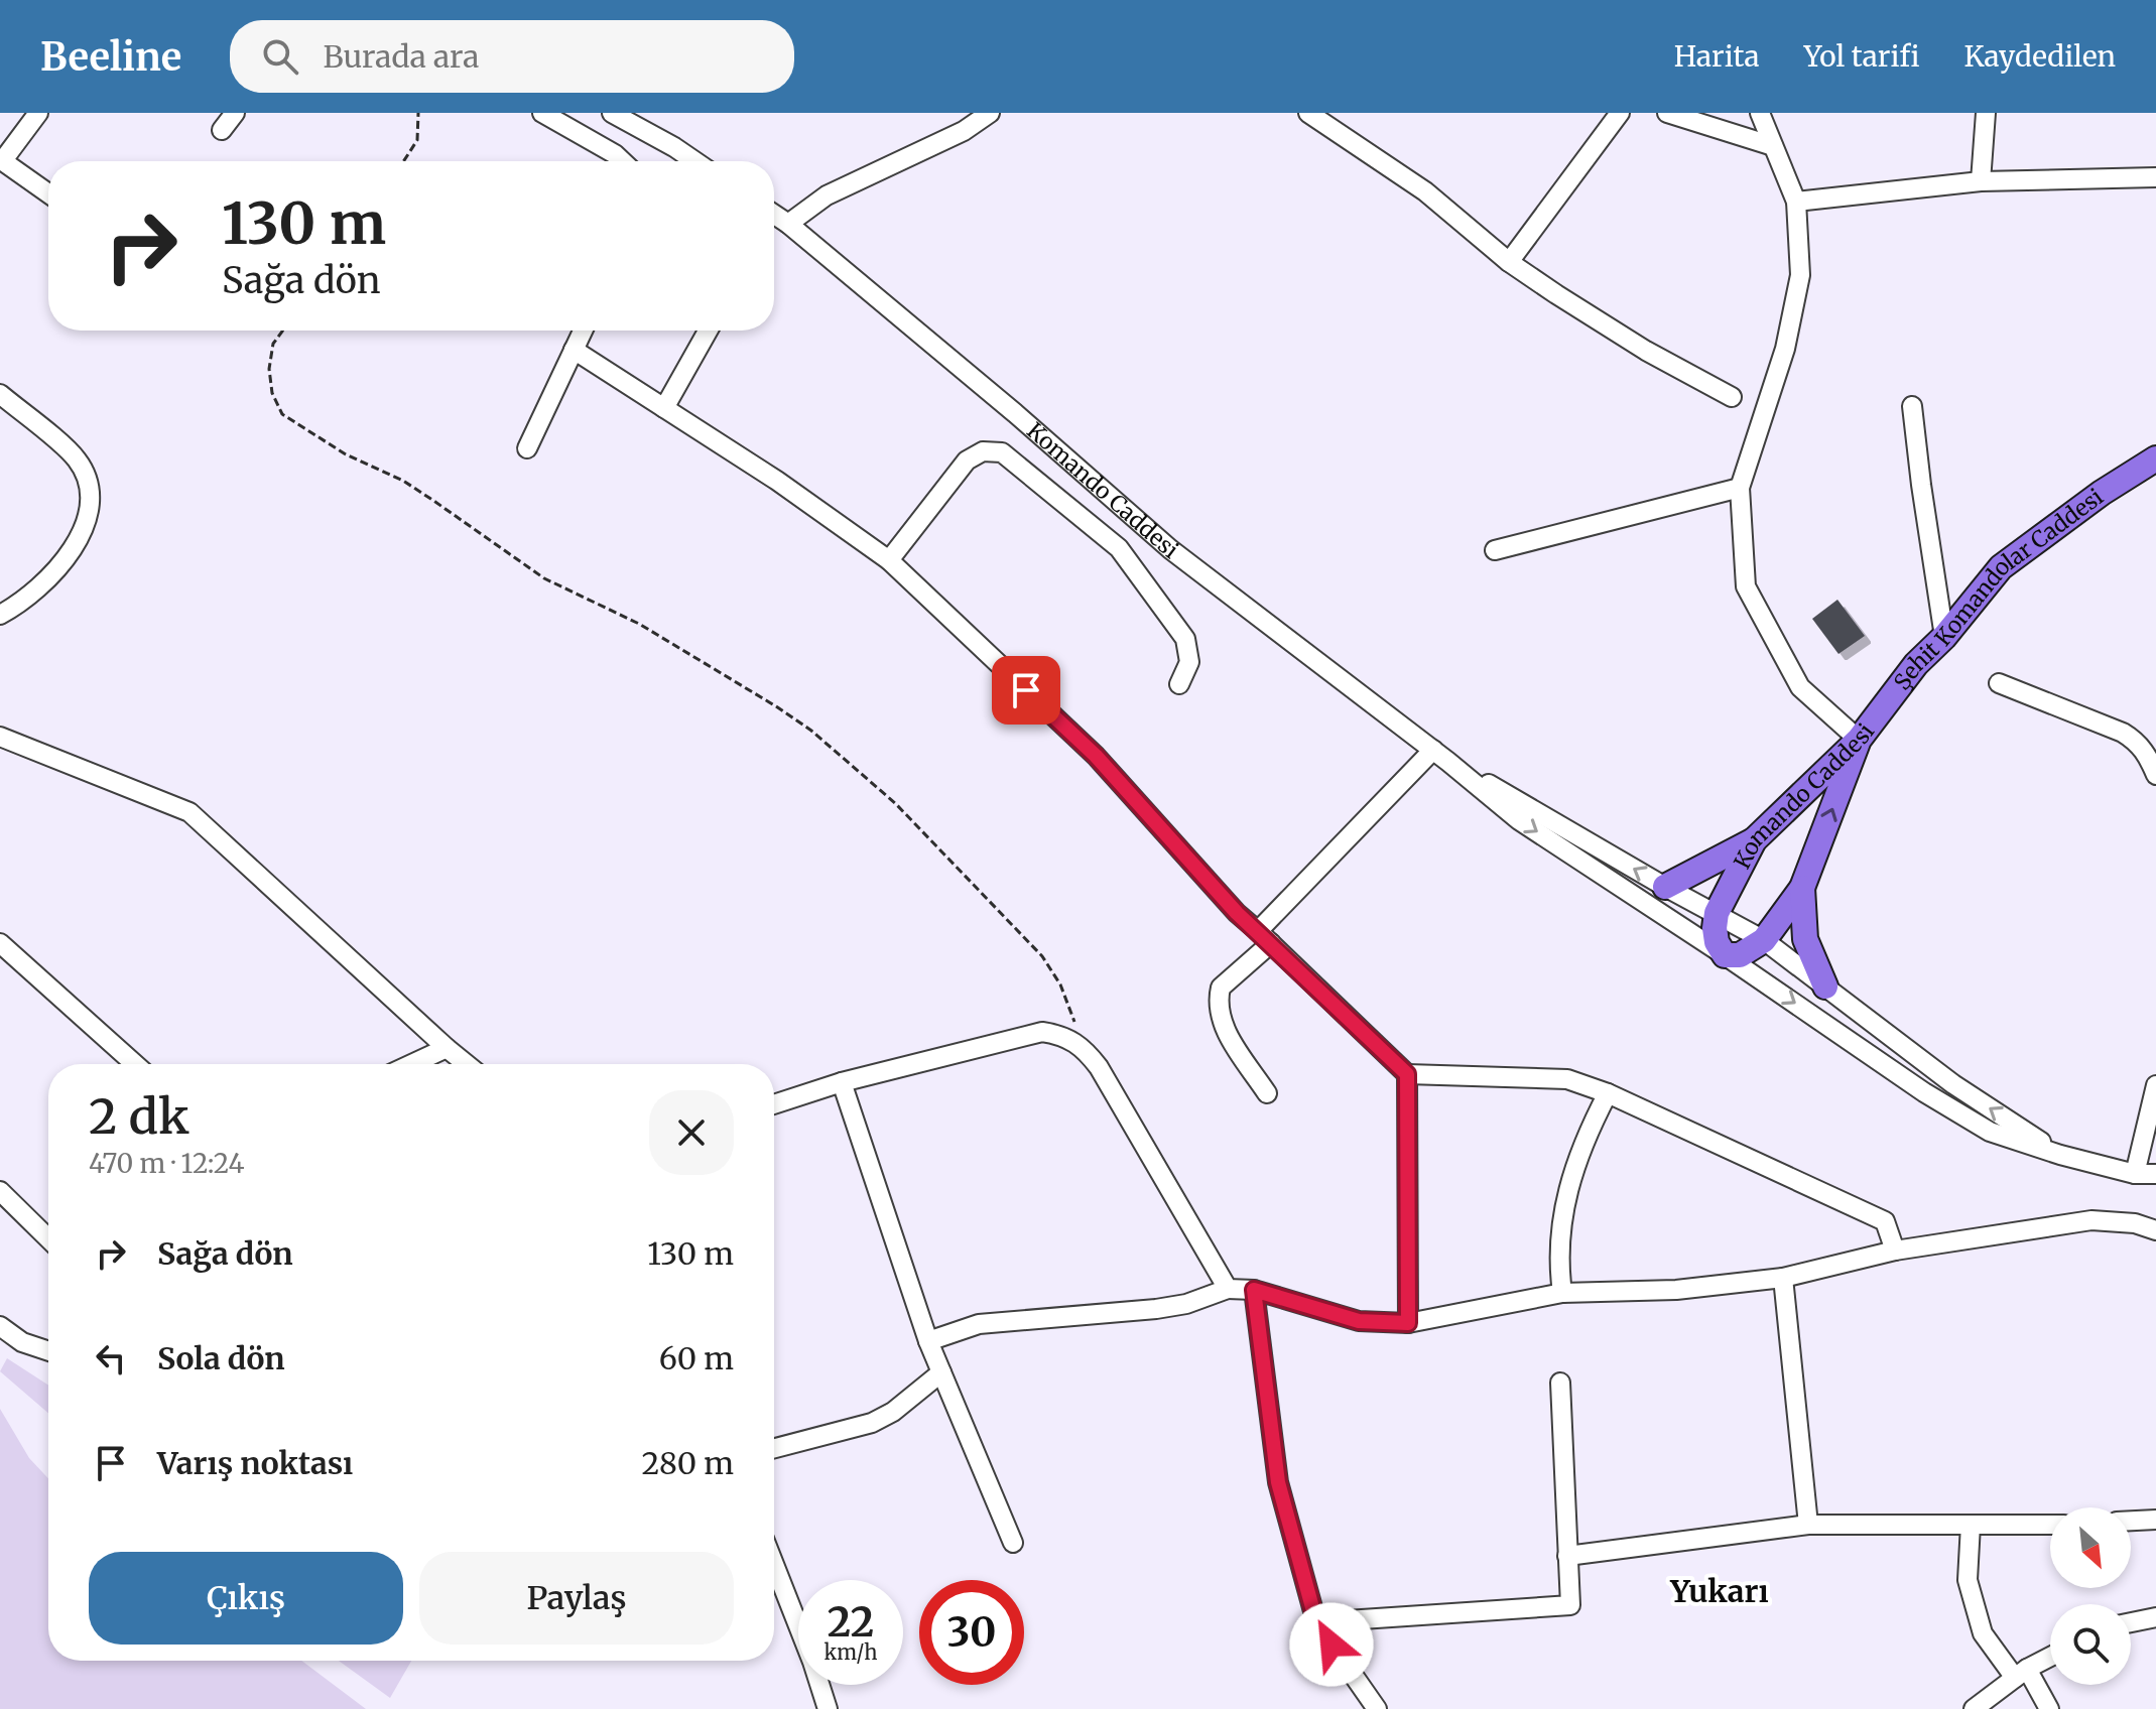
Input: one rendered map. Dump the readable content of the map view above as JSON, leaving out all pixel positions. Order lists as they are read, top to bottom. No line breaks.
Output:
{"streets":{"main road":["Komando Caddesi","Şehit Komandolar Caddesi"]},"crossings":[["Komando Caddesi","Şehit Komandolar Caddesi"]],"districts":["Yukarı"],"north":"bottom right","page":{"header":"Beeline","search":"Burada ara","nav":["Harita","Yol tarifi","Kaydedilen"],"turn":["130 m","Sağa dön"],"heading":["2 dk","470 m · 12:24"],"list":[{"name":"Sağa dön","value":"130 m"},{"name":"Sola dön","value":"60 m"},{"name":"Varış noktası","value":"280 m"}],"buttons":["Çıkış","Paylaş"],"speed":"22 km/h","limit":"30"}}
